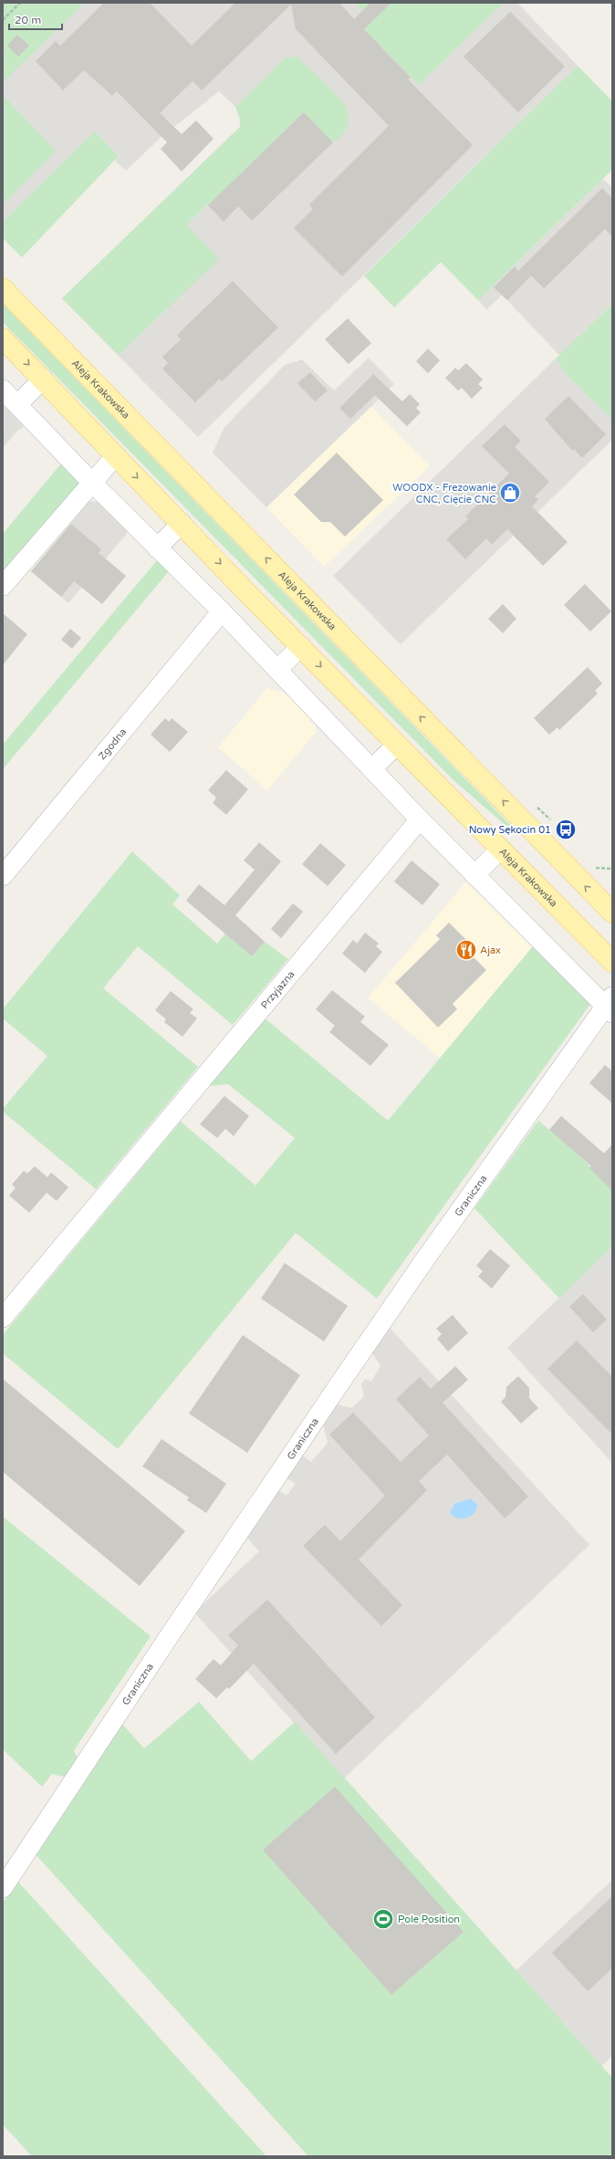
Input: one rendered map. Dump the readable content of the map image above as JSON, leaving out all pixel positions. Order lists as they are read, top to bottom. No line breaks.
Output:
{"streets":{"main road":["Aleja Krakowska"],"street":["Zgodna","Przyjazna","Graniczna"]},"places":{"shop":["WOODX - Frezowanie CNC, Cięcie CNC"],"bus stop":["Nowy Sękocin 01"],"restaurant":["Ajax"],"sports":["Pole Position"]},"scale_bar":"20 m"}
